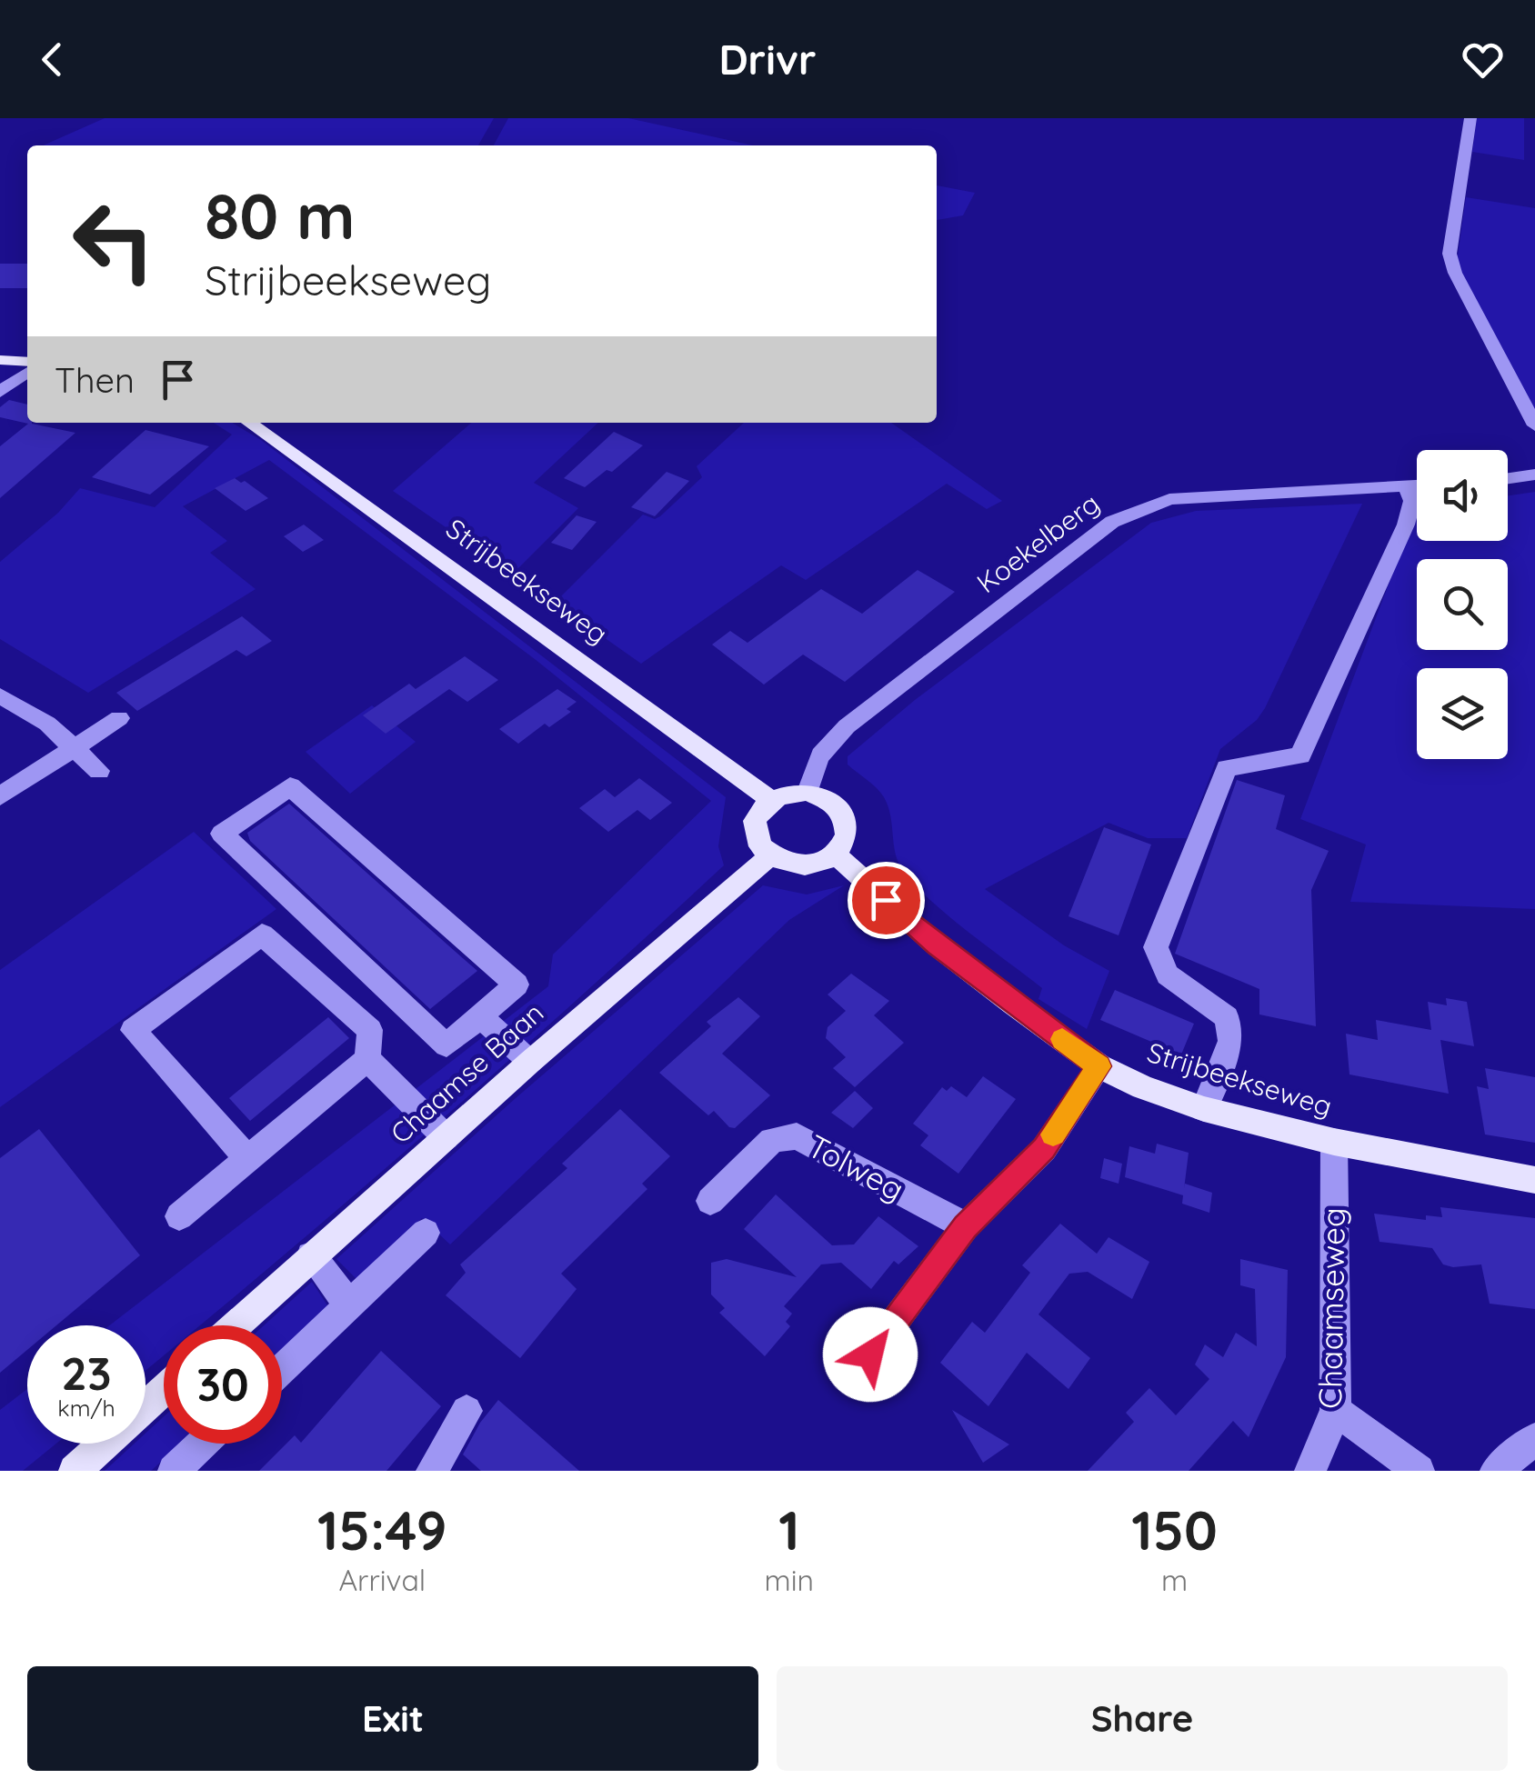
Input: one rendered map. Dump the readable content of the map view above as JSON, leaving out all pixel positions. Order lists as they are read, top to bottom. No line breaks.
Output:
{"streets":{"main road":["Strijbeekseweg","Chaamse Baan"],"street":["Koekelberg","Tolweg","Chaamseweg"]},"crossings":[["Koekelberg","Strijbeekseweg"],["Koekelberg","Chaamse Baan"],["Strijbeekseweg","Chaamse Baan"],["Strijbeekseweg","Chaamseweg"]],"page":{"header":"Drivr","turn":["80 m","Strijbeekseweg"],"then":"Then","speed":"23 km/h","limit":"30","eta":["15:49","Arrival","1","min","150","m"],"buttons":["Exit","Share"]}}
